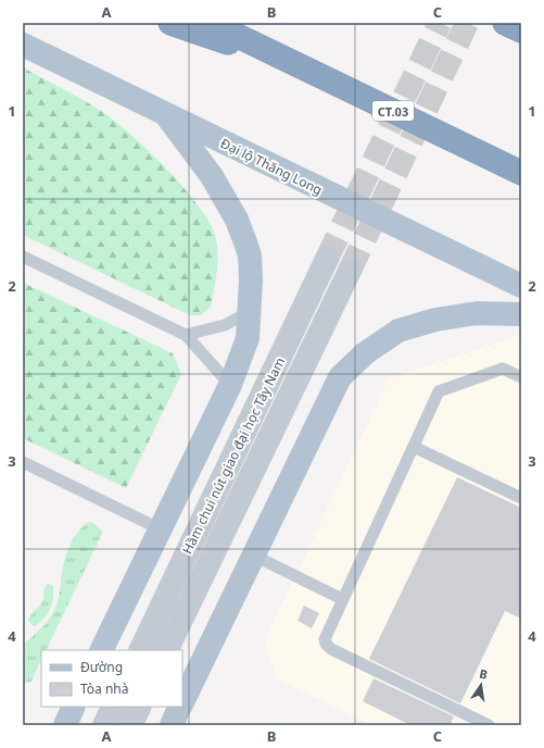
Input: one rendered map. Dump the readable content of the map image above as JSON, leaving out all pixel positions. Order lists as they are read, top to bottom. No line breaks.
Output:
{"streets":{"highway":["CT.03"],"main road":["Đại lộ Thăng Long"],"street":["Hầm chui nút giao đại học Tây Nam"]},"legend":["Đường","Tòa nhà"],"north":"top","grid":{"columns":["A","B","C"],"rows":["1","2","3","4"]}}
